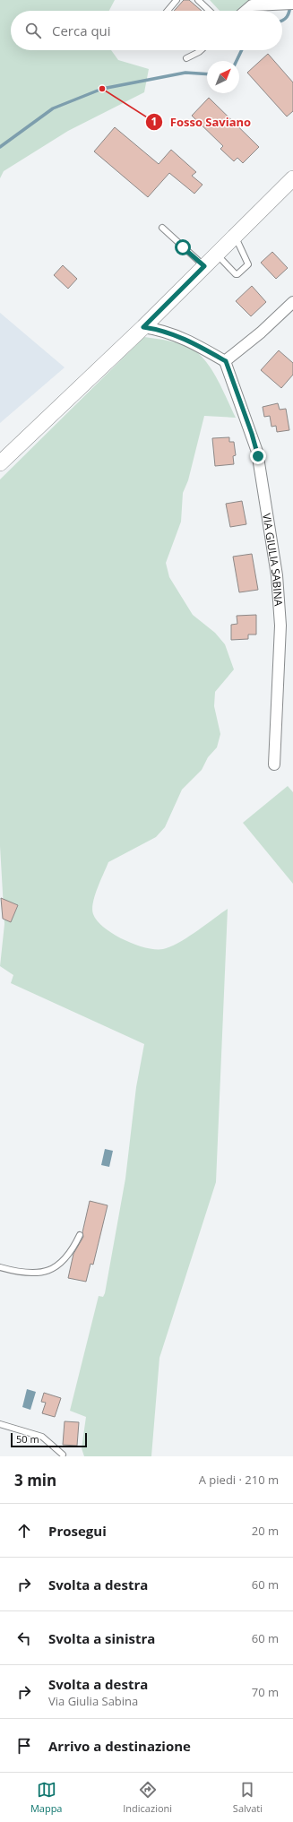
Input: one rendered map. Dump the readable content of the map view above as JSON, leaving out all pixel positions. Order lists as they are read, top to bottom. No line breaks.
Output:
{"streets":{"street":["VIA GIULIA SABINA"]},"places":["Fosso Saviano"],"scale_bar":"50 m","north":"top right","page":{"search":"Cerca qui","scale":"50 m","heading":["3 min","A piedi · 210 m"],"list":[["Prosegui","20 m"],["Svolta a destra","60 m"],["Svolta a sinistra","60 m"],["Svolta a destra","Via Giulia Sabina","70 m"],"Arrivo a destinazione"],"nav":["Mappa","Indicazioni","Salvati"]}}
